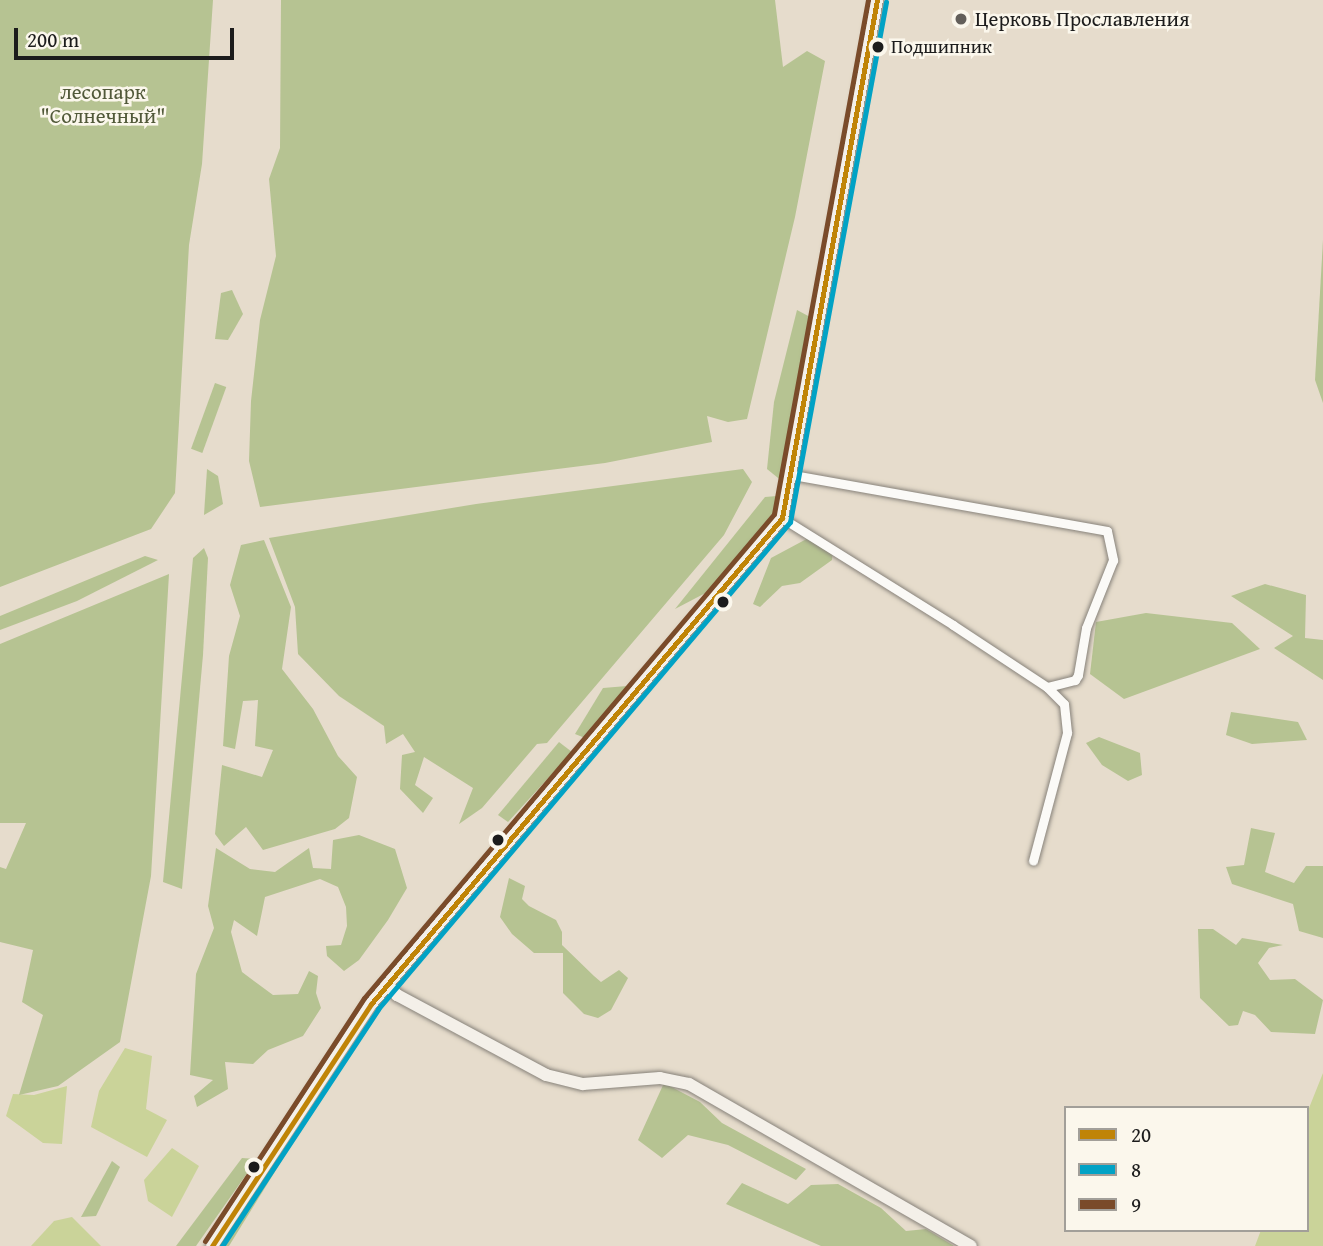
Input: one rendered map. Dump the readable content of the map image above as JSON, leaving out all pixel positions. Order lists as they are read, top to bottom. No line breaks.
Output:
{"parks":["лесопарк \"Солнечный\""],"places":["Церковь Прославления","Подшипник"],"lines":["transit line 20","transit line 9","transit line 8"],"legend":["20","8","9"],"scale_bar":"200 m"}
